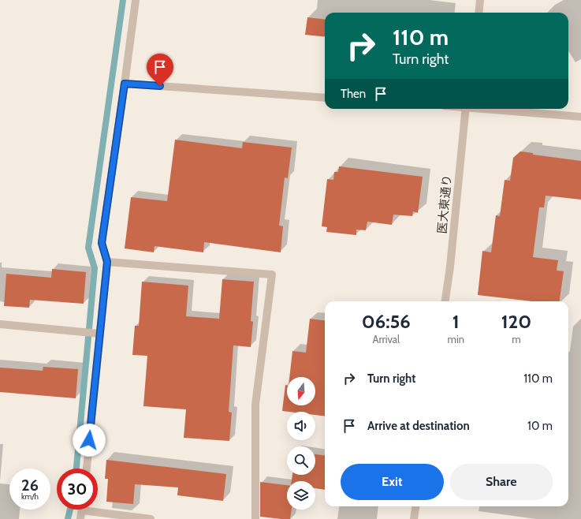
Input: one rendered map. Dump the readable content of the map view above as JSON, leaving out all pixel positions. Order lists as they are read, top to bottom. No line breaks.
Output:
{"streets":{"street":["医大東通り"]},"north":"bottom","page":{"turn":["110 m","Turn right"],"then":"Then","eta":["06:56","Arrival","1","min","120","m"],"list":[{"name":"Turn right","value":"110 m"},{"name":"Arrive at destination","value":"10 m"}],"buttons":["Exit","Share"],"speed":"26 km/h","limit":"30"}}
